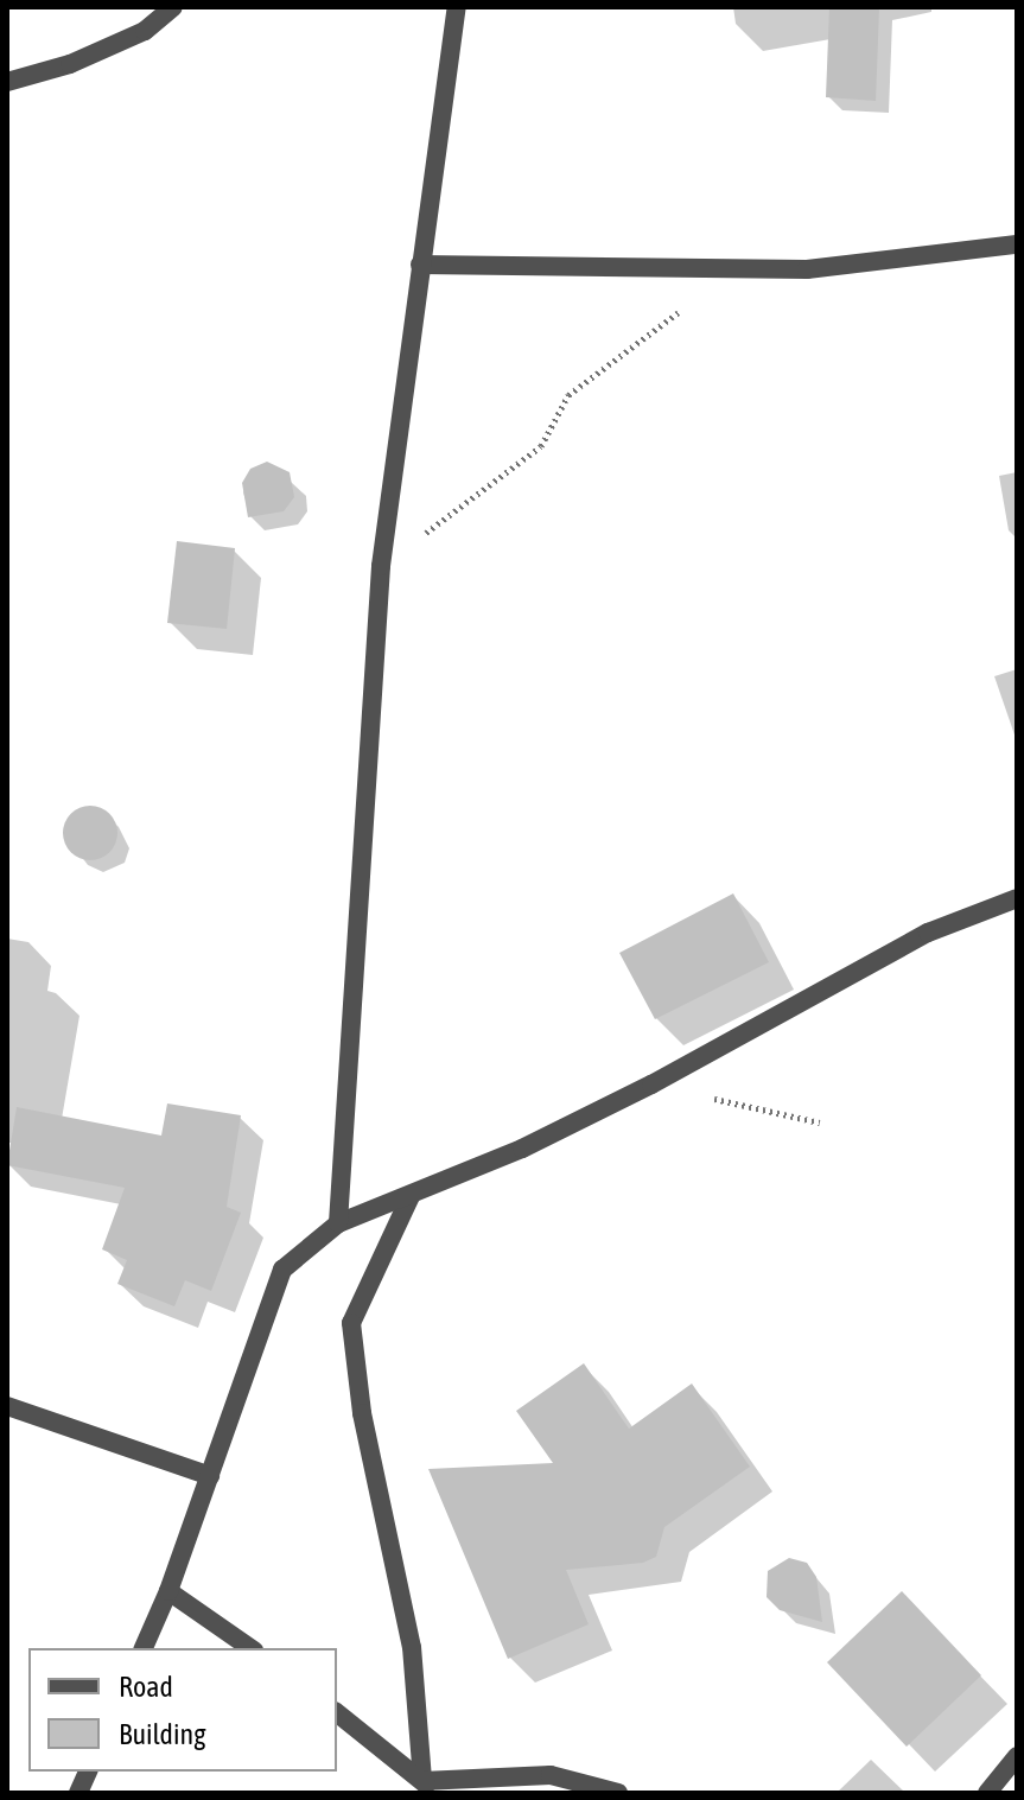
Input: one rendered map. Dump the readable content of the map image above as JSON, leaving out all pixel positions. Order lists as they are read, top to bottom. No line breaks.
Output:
{"legend":["Road","Building"]}
